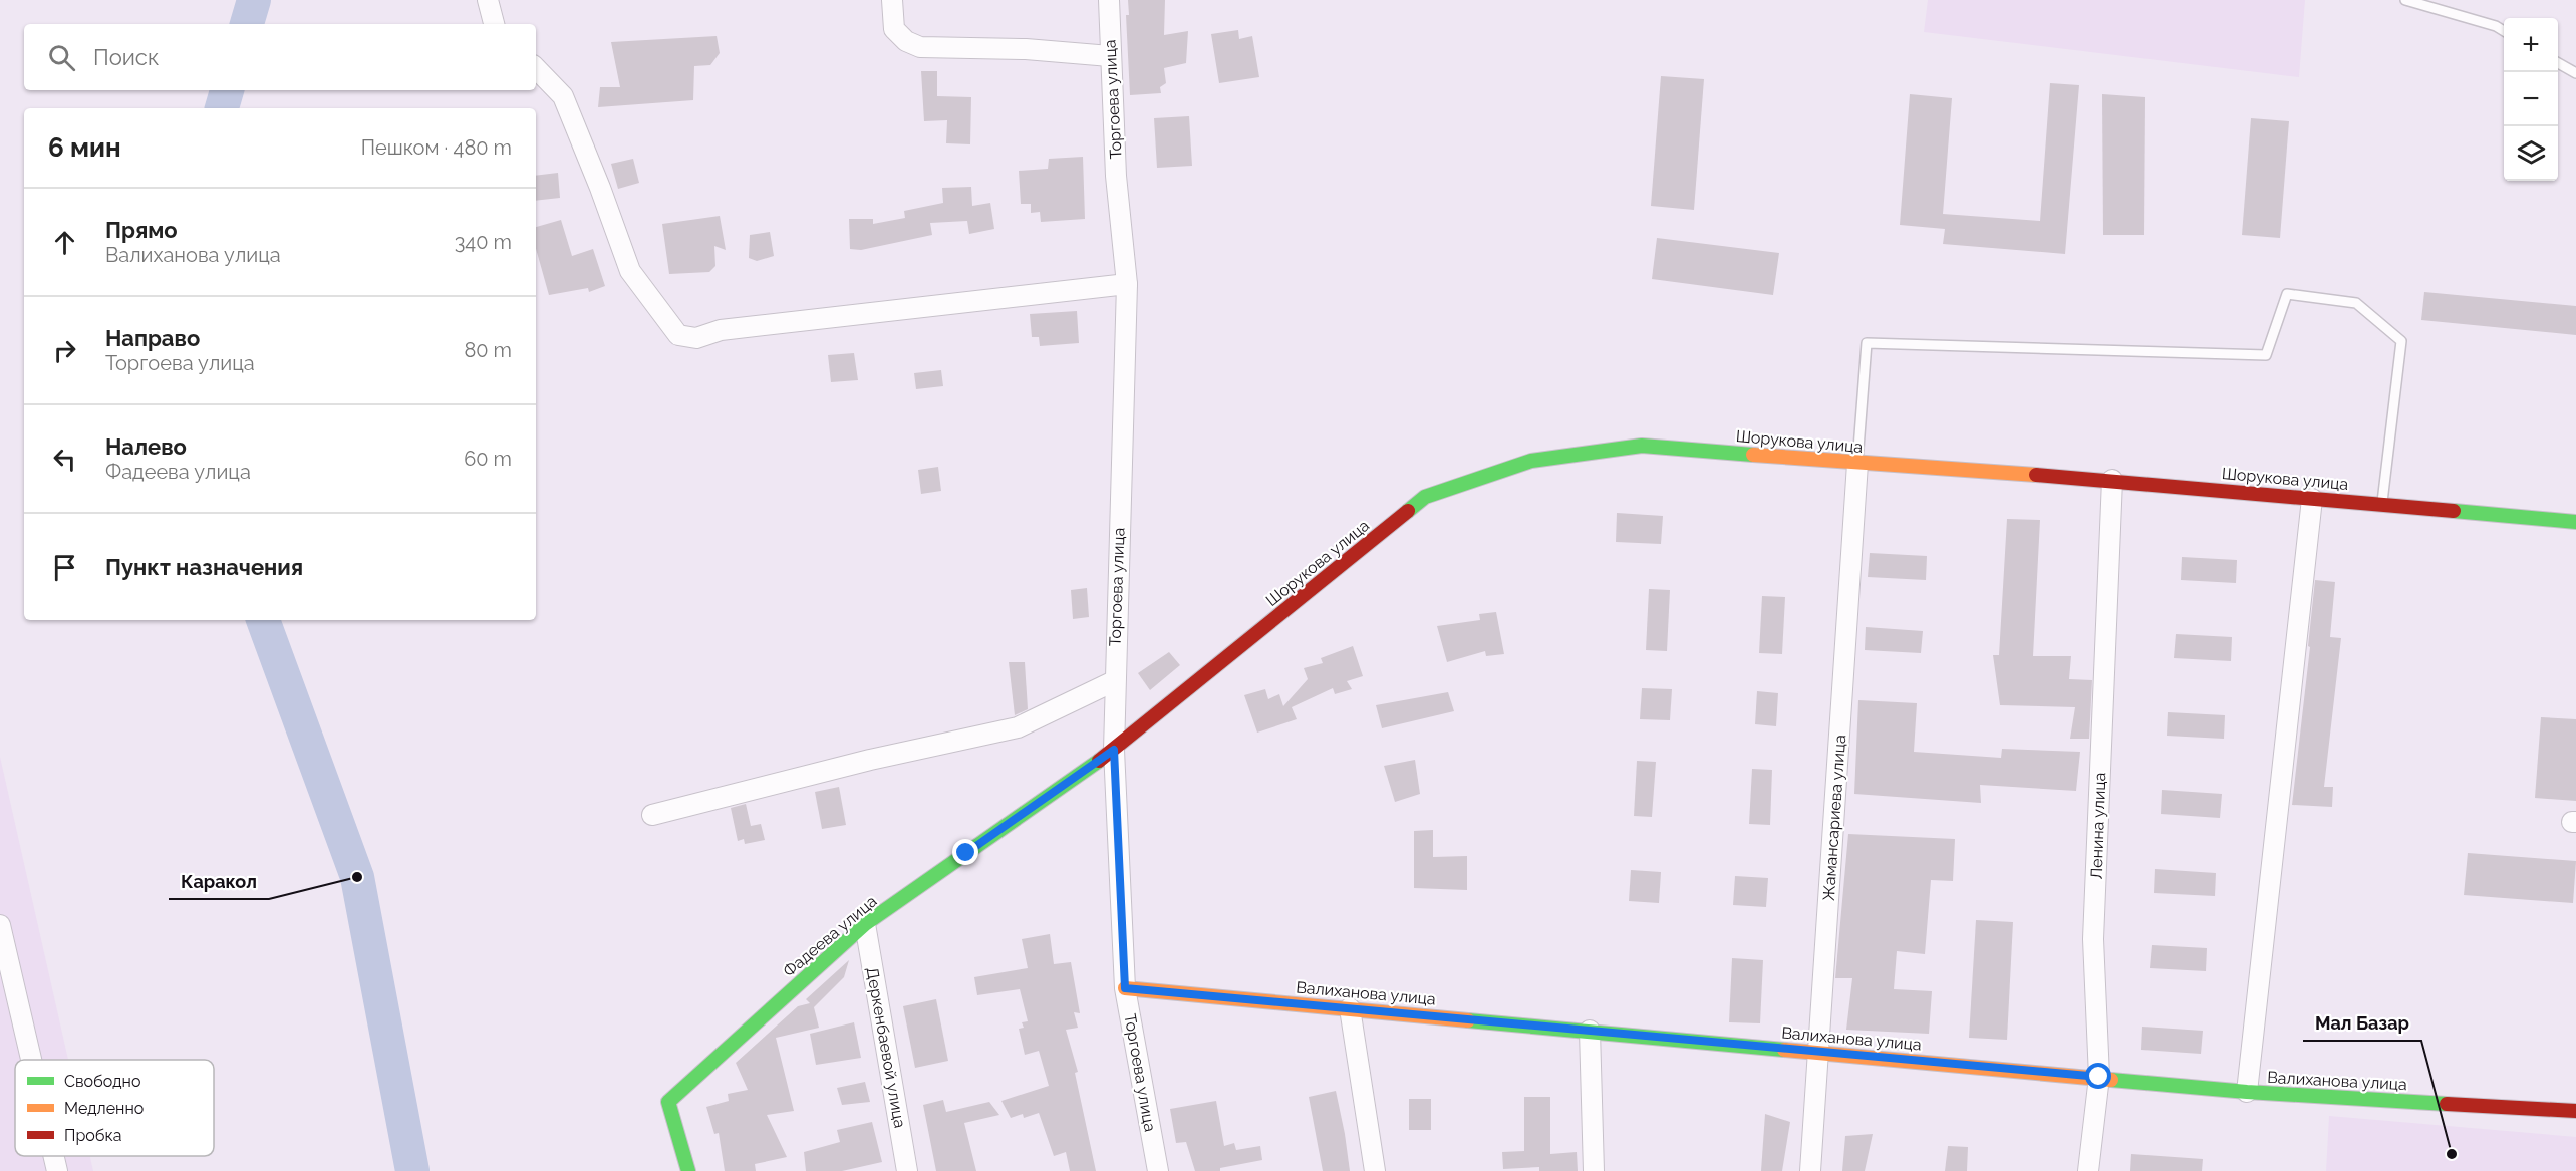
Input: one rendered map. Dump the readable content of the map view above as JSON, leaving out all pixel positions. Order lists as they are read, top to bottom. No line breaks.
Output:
{"streets":{"street":["Торгоева улица","Шорукова улица","Жамансариева улица","Ленина улица","Фадеева улица","Валиханова улица","Деркенбаевой улица"]},"crossings":[["Торгоева улица","Шорукова улица"],["Торгоева улица","Фадеева улица"],["Торгоева улица","Валиханова улица"],["Шорукова улица","Жамансариева улица"],["Шорукова улица","Ленина улица"],["Шорукова улица","Фадеева улица"],["Жамансариева улица","Валиханова улица"],["Ленина улица","Валиханова улица"],["Фадеева улица","Деркенбаевой улица"]],"places":["Каракол","Мал Базар"],"legend":["Свободно","Медленно","Пробка"],"page":{"map_buttons":["+","−"],"search":"Поиск","heading":["6 мин","Пешком · 480 m"],"list":[["Прямо","Валиханова улица","340 m"],["Направо","Торгоева улица","80 m"],["Налево","Фадеева улица","60 m"],"Пункт назначения"]}}
